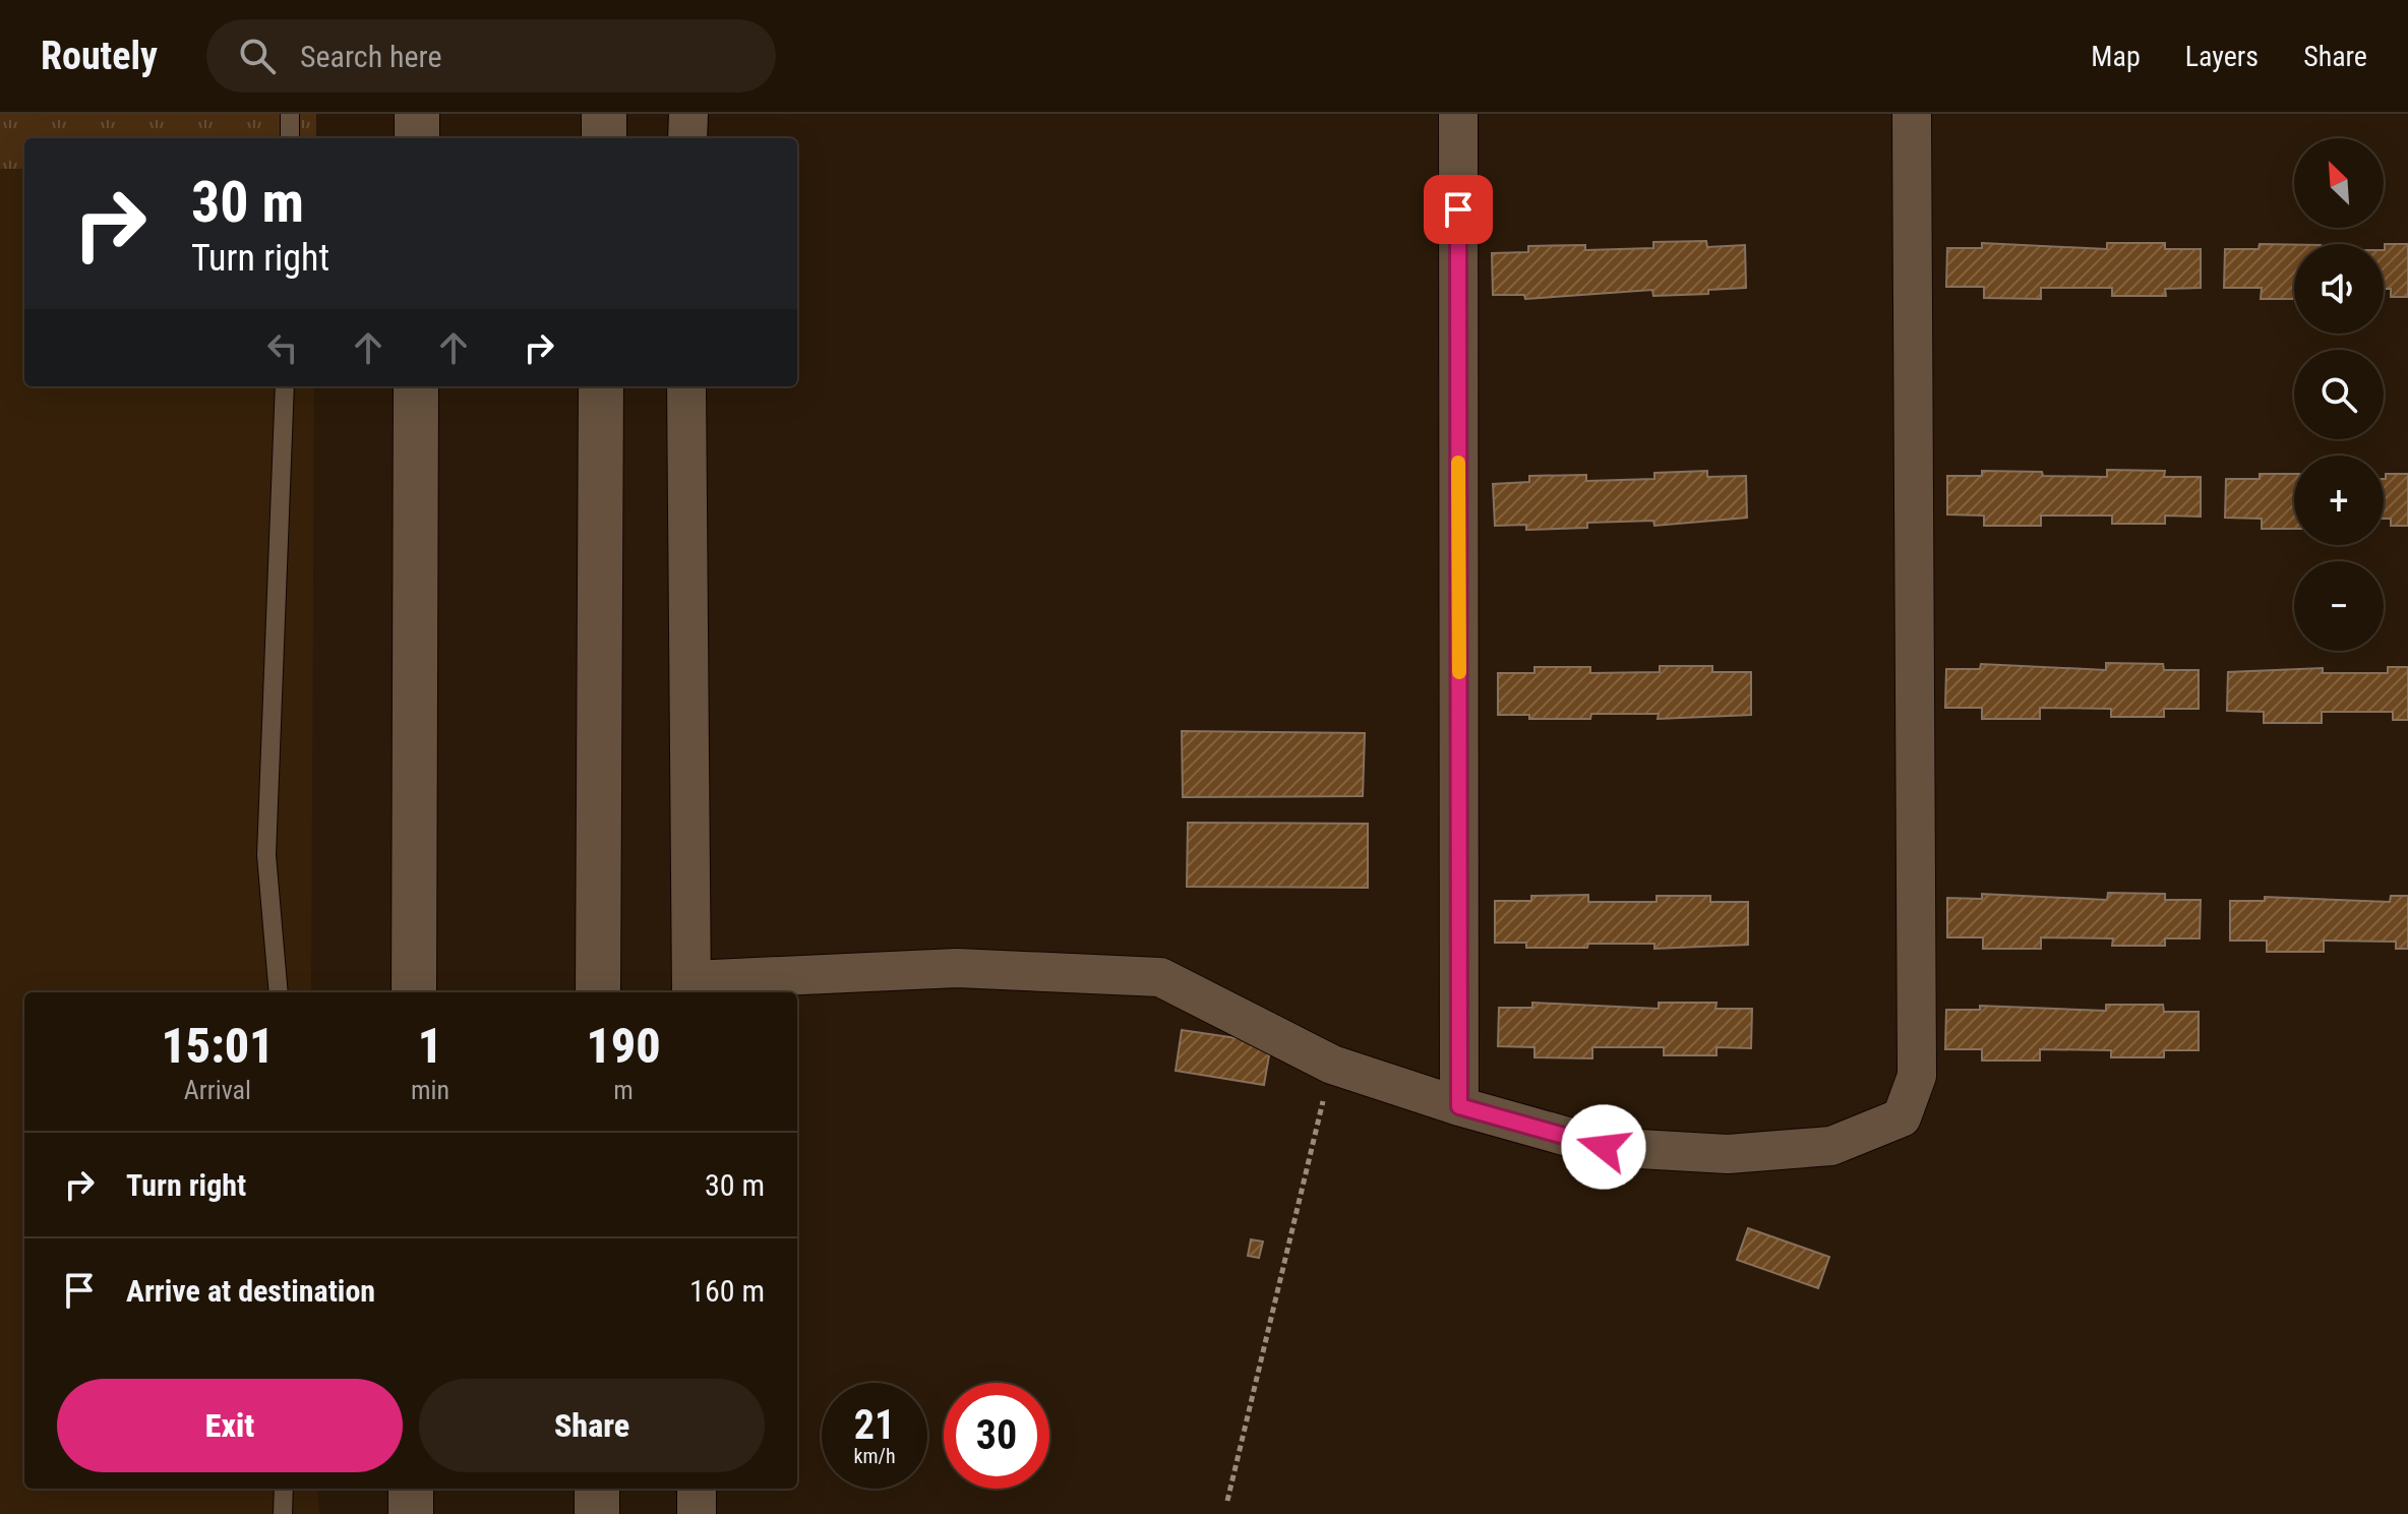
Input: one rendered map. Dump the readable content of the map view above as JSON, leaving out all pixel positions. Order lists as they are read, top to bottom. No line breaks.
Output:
{"north":"top left","page":{"header":"Routely","search":"Search here","nav":["Map","Layers","Share"],"map_buttons":["+","−"],"turn":["30 m","Turn right"],"eta":["15:01","Arrival","1","min","190","m"],"list":[{"name":"Turn right","value":"30 m"},{"name":"Arrive at destination","value":"160 m"}],"buttons":["Exit","Share"],"speed":"21 km/h","limit":"30"}}
